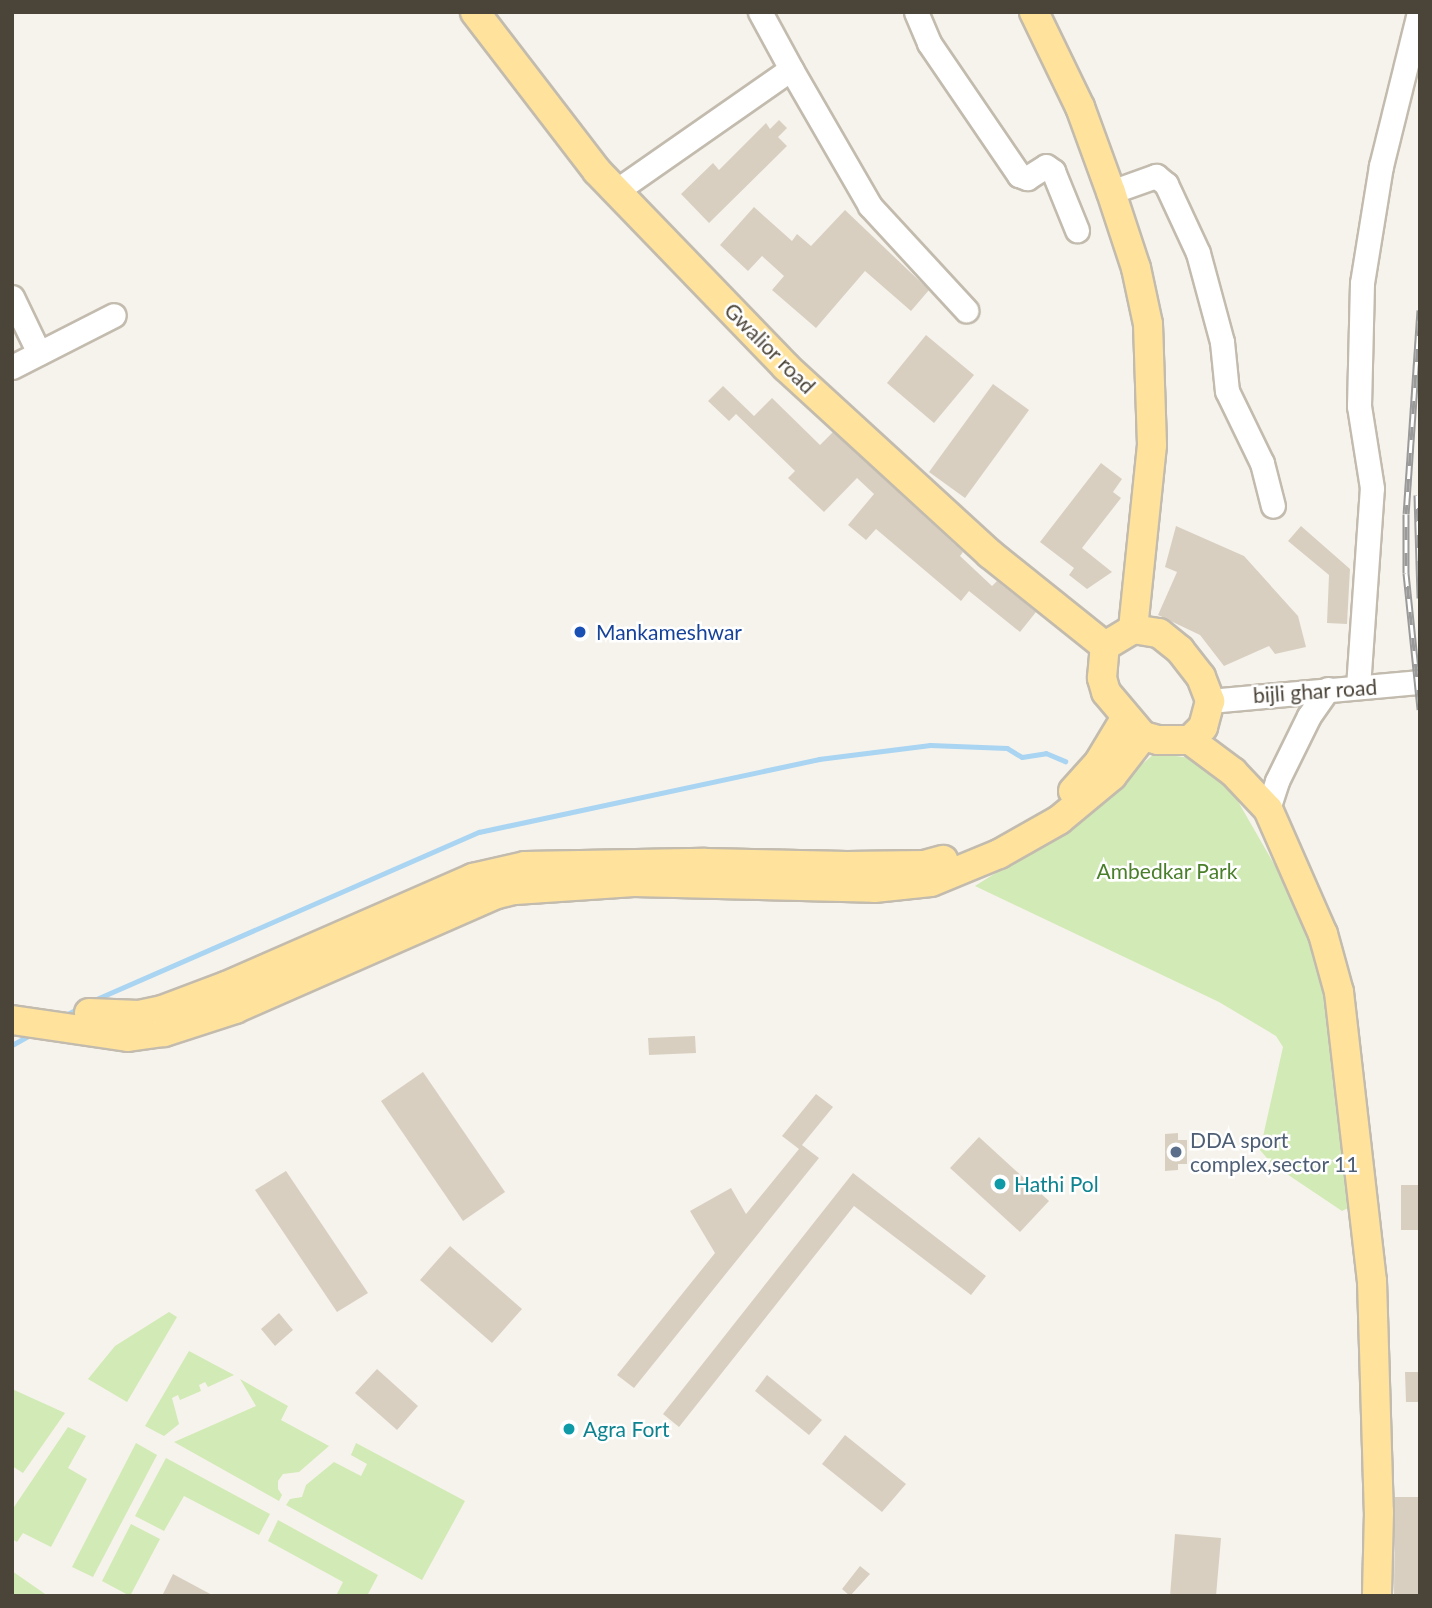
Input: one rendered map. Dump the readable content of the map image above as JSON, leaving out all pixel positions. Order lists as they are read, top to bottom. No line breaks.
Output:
{"streets":{"main road":["Gwalior road"],"street":["bijli ghar road"]},"crossings":[["Gwalior road","bijli ghar road"]],"parks":["Ambedkar Park"],"places":["Mankameshwar","DDA sport complex,sector 11","Hathi Pol","Agra Fort"]}
